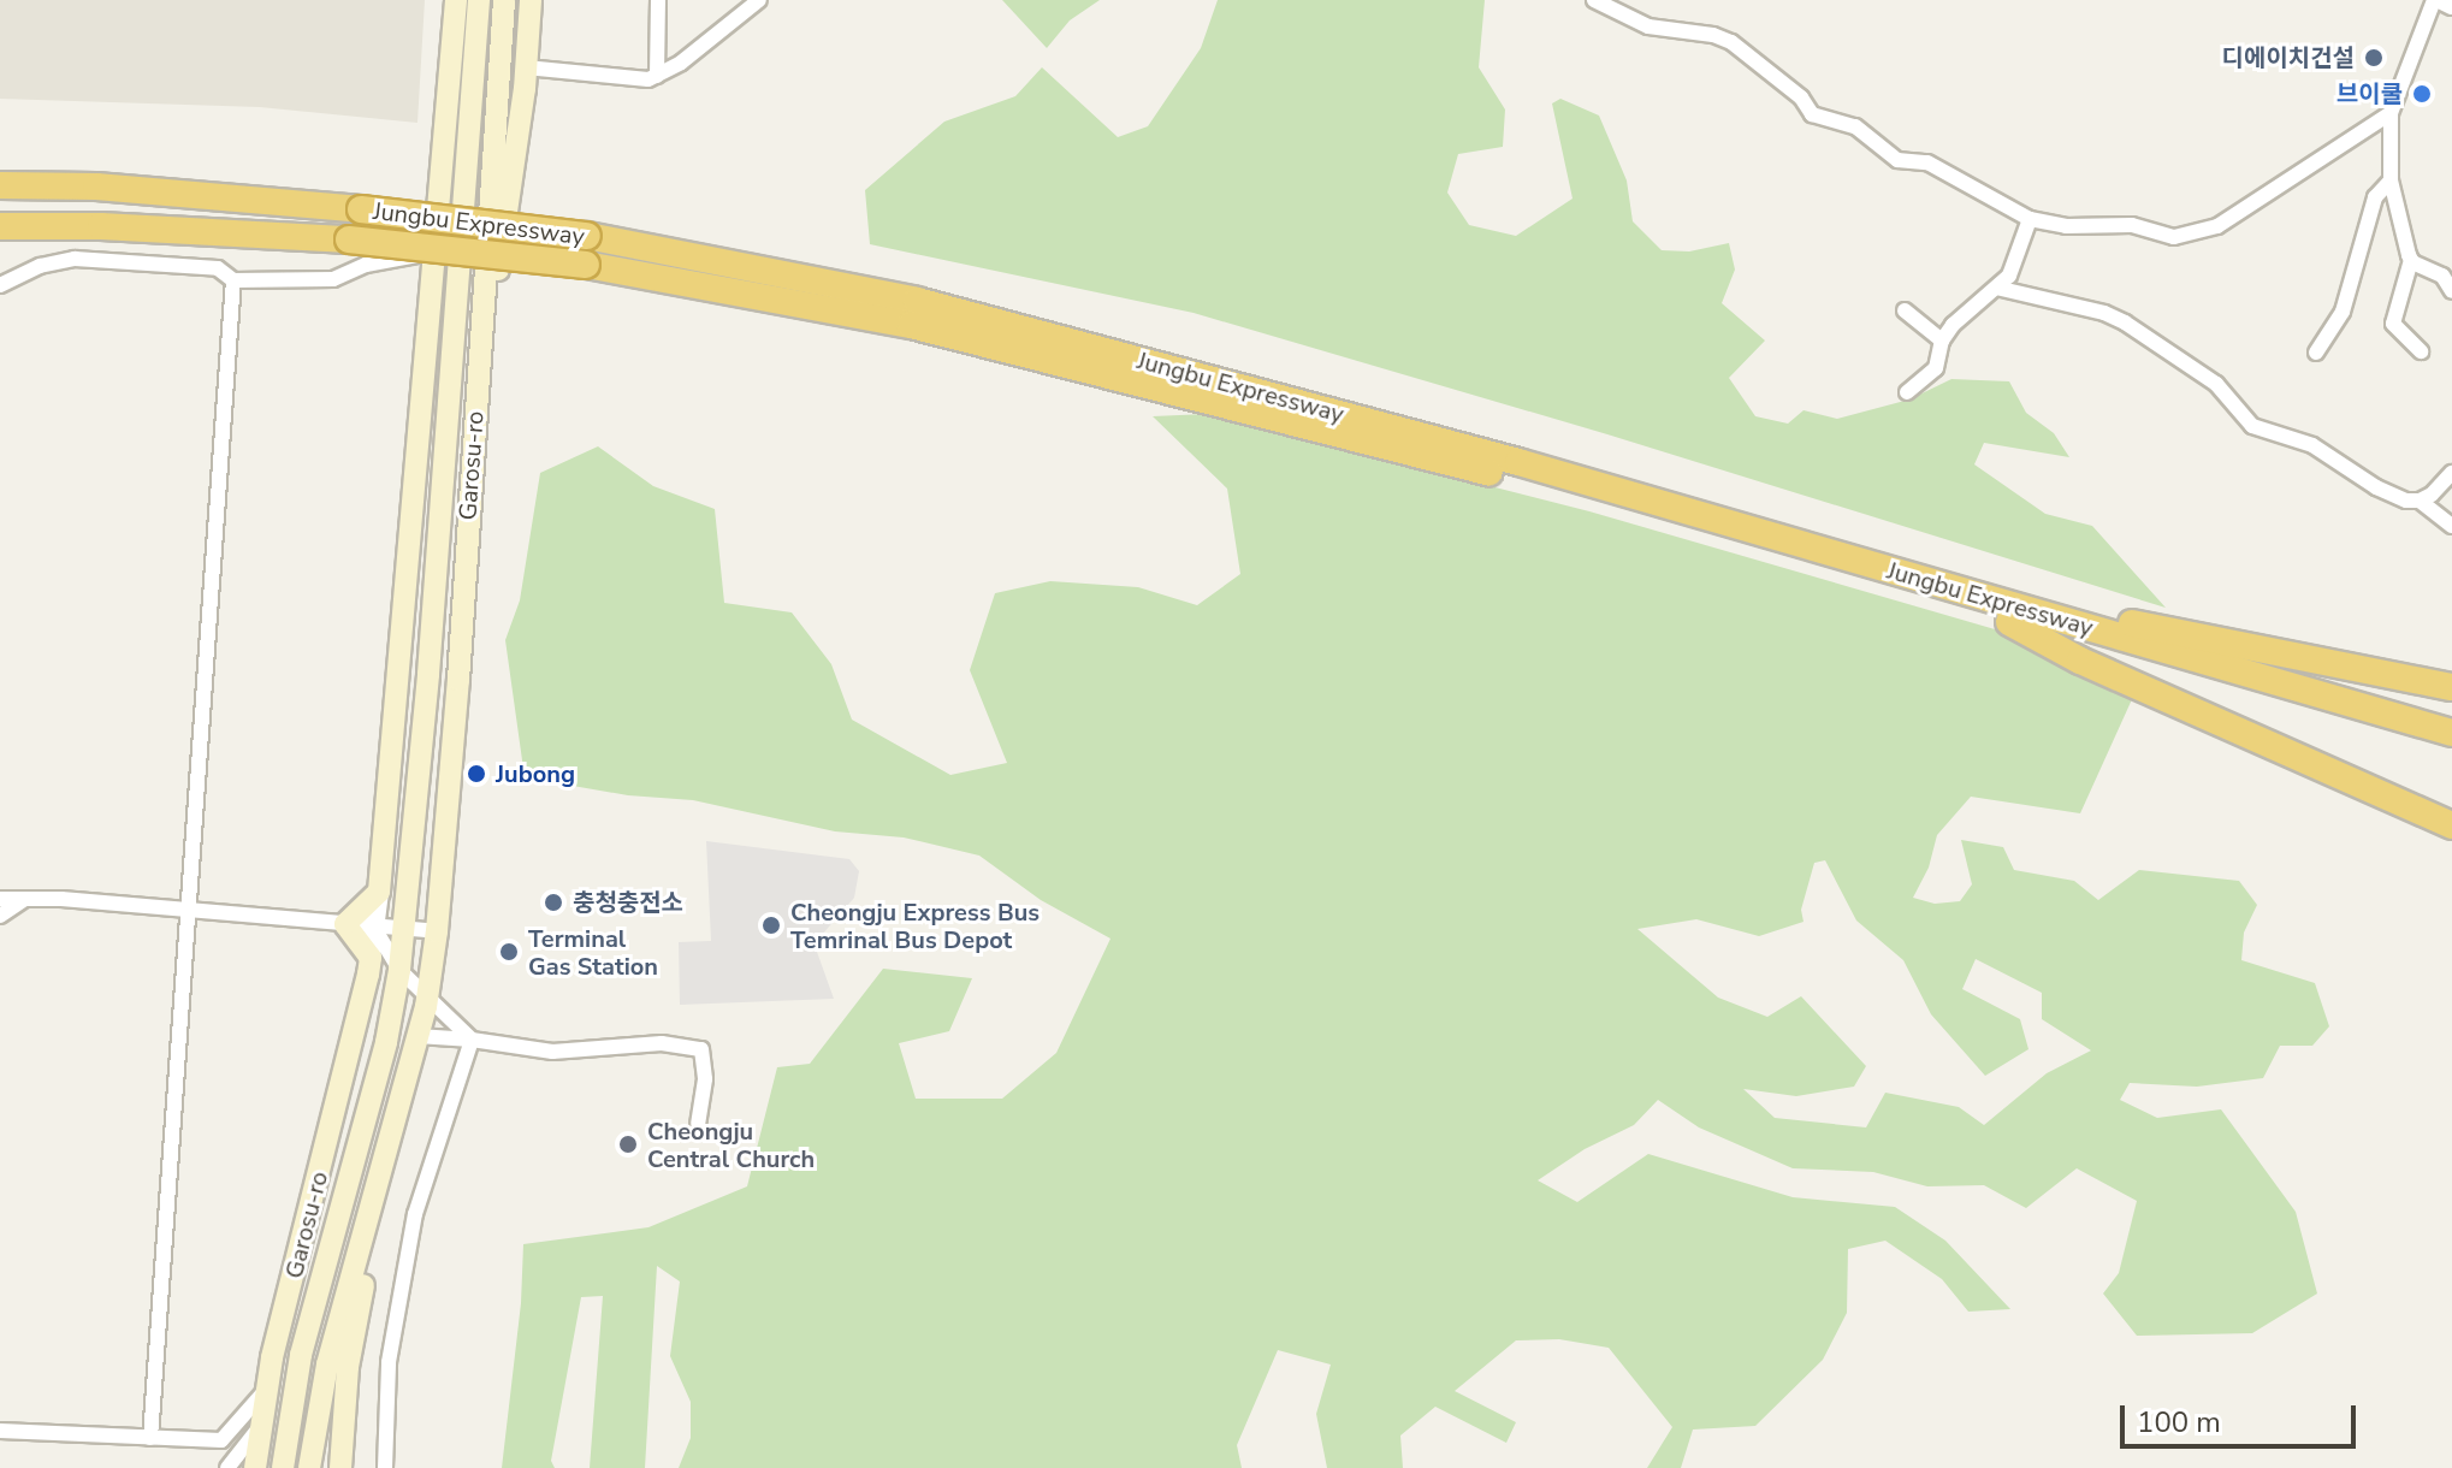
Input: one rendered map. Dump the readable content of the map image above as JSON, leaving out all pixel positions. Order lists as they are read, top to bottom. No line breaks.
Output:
{"streets":{"highway":["Jungbu Expressway"],"main road":["Garosu-ro"]},"places":["디에이치건설","브이쿨","Jubong","충청충전소","Cheongju Express Bus Temrinal Bus Depot","Terminal Gas Station","Cheongju Central Church"],"scale_bar":"100 m"}
